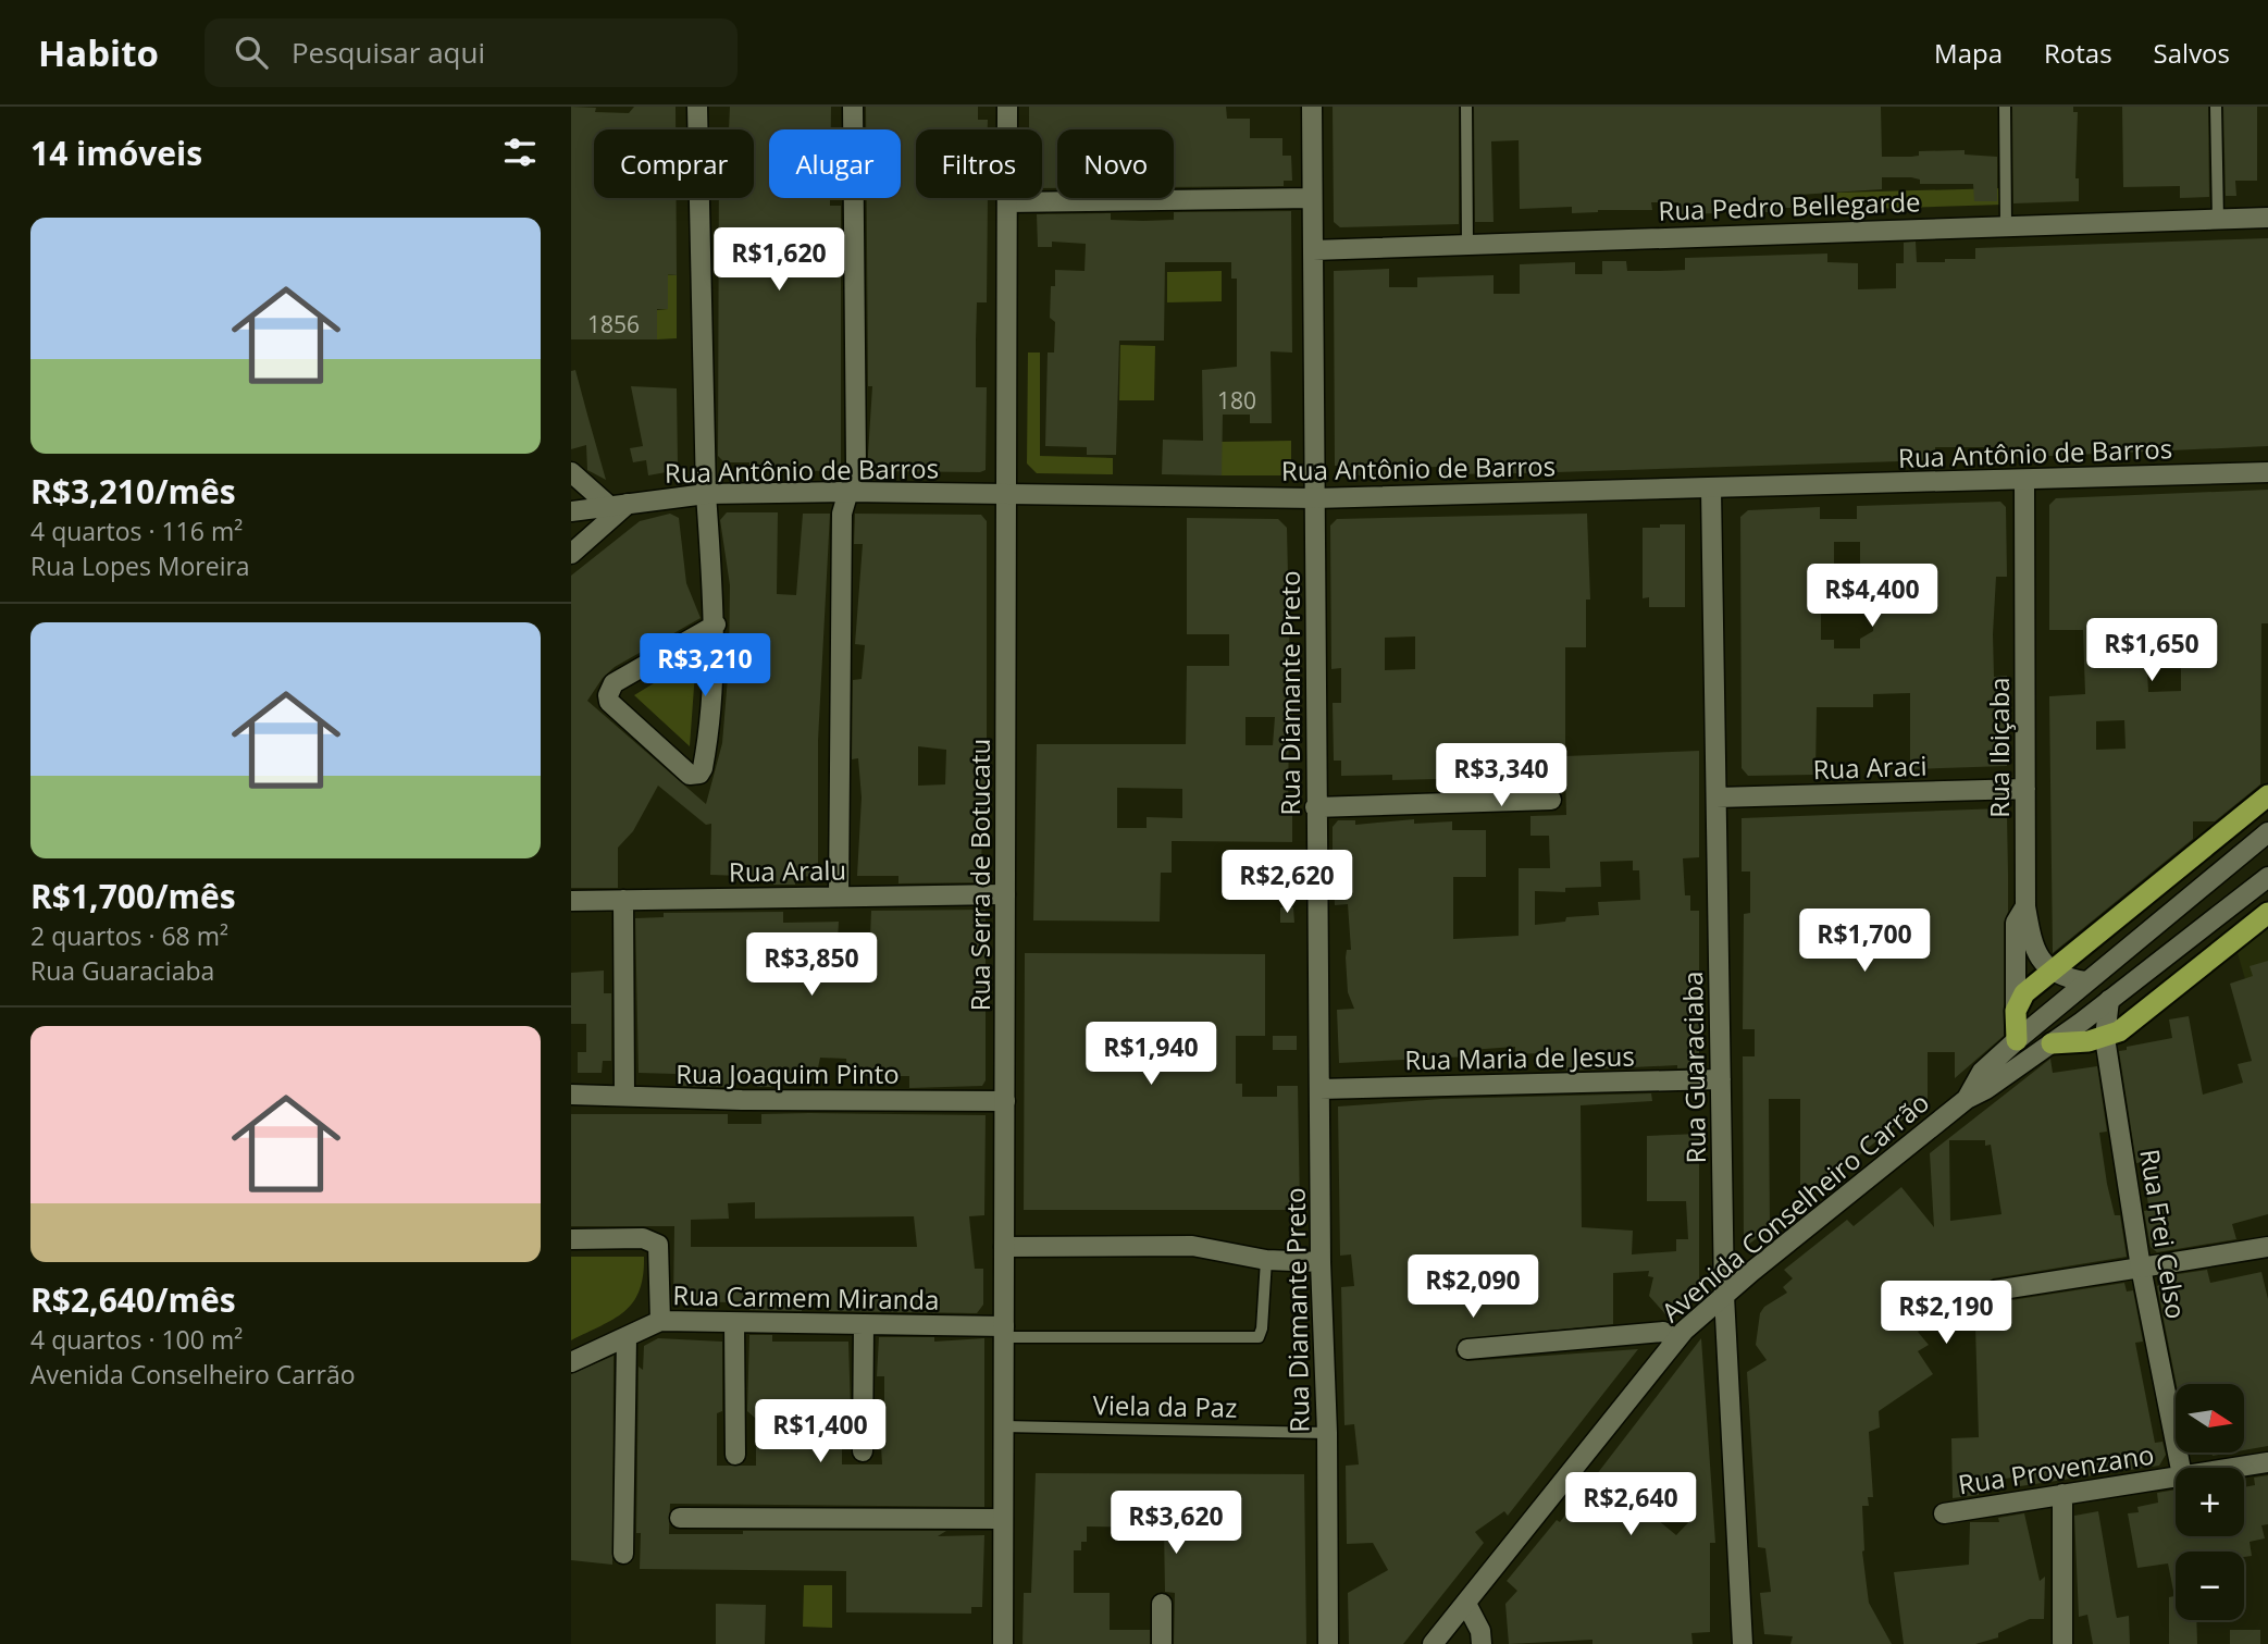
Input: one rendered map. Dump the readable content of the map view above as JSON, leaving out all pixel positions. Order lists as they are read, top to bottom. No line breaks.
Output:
{"streets":{"street":["Rua Pedro Bellegarde","Rua Antônio de Barros","Rua Diamante Preto","Rua Ibiçaba","Rua Araci","Rua Aralu","Rua Serra de Botucatu","Rua Maria de Jesus","Rua Guaraciaba","Rua Joaquim Pinto","Avenida Conselheiro Carrão","Rua Frei Celso","Rua Carmem Miranda","Rua Provenzano"],"lane":["Viela da Paz"]},"crossings":[["Rua Pedro Bellegarde","Rua Diamante Preto"],["Rua Antônio de Barros","Rua Diamante Preto"],["Rua Antônio de Barros","Rua Ibiçaba"],["Rua Antônio de Barros","Rua Serra de Botucatu"],["Rua Antônio de Barros","Rua Guaraciaba"],["Rua Diamante Preto","Rua Maria de Jesus"],["Rua Diamante Preto","Viela da Paz"],["Rua Ibiçaba","Rua Araci"],["Rua Araci","Rua Guaraciaba"],["Rua Aralu","Rua Serra de Botucatu"],["Rua Serra de Botucatu","Rua Joaquim Pinto"],["Rua Serra de Botucatu","Rua Carmem Miranda"],["Rua Serra de Botucatu","Viela da Paz"],["Rua Maria de Jesus","Rua Guaraciaba"],["Rua Guaraciaba","Avenida Conselheiro Carrão"],["Avenida Conselheiro Carrão","Rua Frei Celso"]],"house_numbers":["1856","180"],"north":"right","page":{"header":"Habito","search":"Pesquisar aqui","nav":["Mapa","Rotas","Salvos"],"heading":"14 imóveis","chip":["Comprar","Alugar","Filtros","Novo"],"list":[{"name":"R$3,210/mês","note":"4 quartos · 116 m² · Rua Lopes Moreira"},{"name":"R$1,700/mês","note":"2 quartos · 68 m² · Rua Guaraciaba"},{"name":"R$2,640/mês","note":"4 quartos · 100 m² · Avenida Conselheiro Carrão"}],"price":["R$1,620","R$4,400","R$1,650","R$3,210","R$3,340","R$2,620","R$1,700","R$3,850","R$1,940","R$2,090","R$2,190","R$1,400","R$2,640","R$3,620"],"map_buttons":["+","−"]}}
